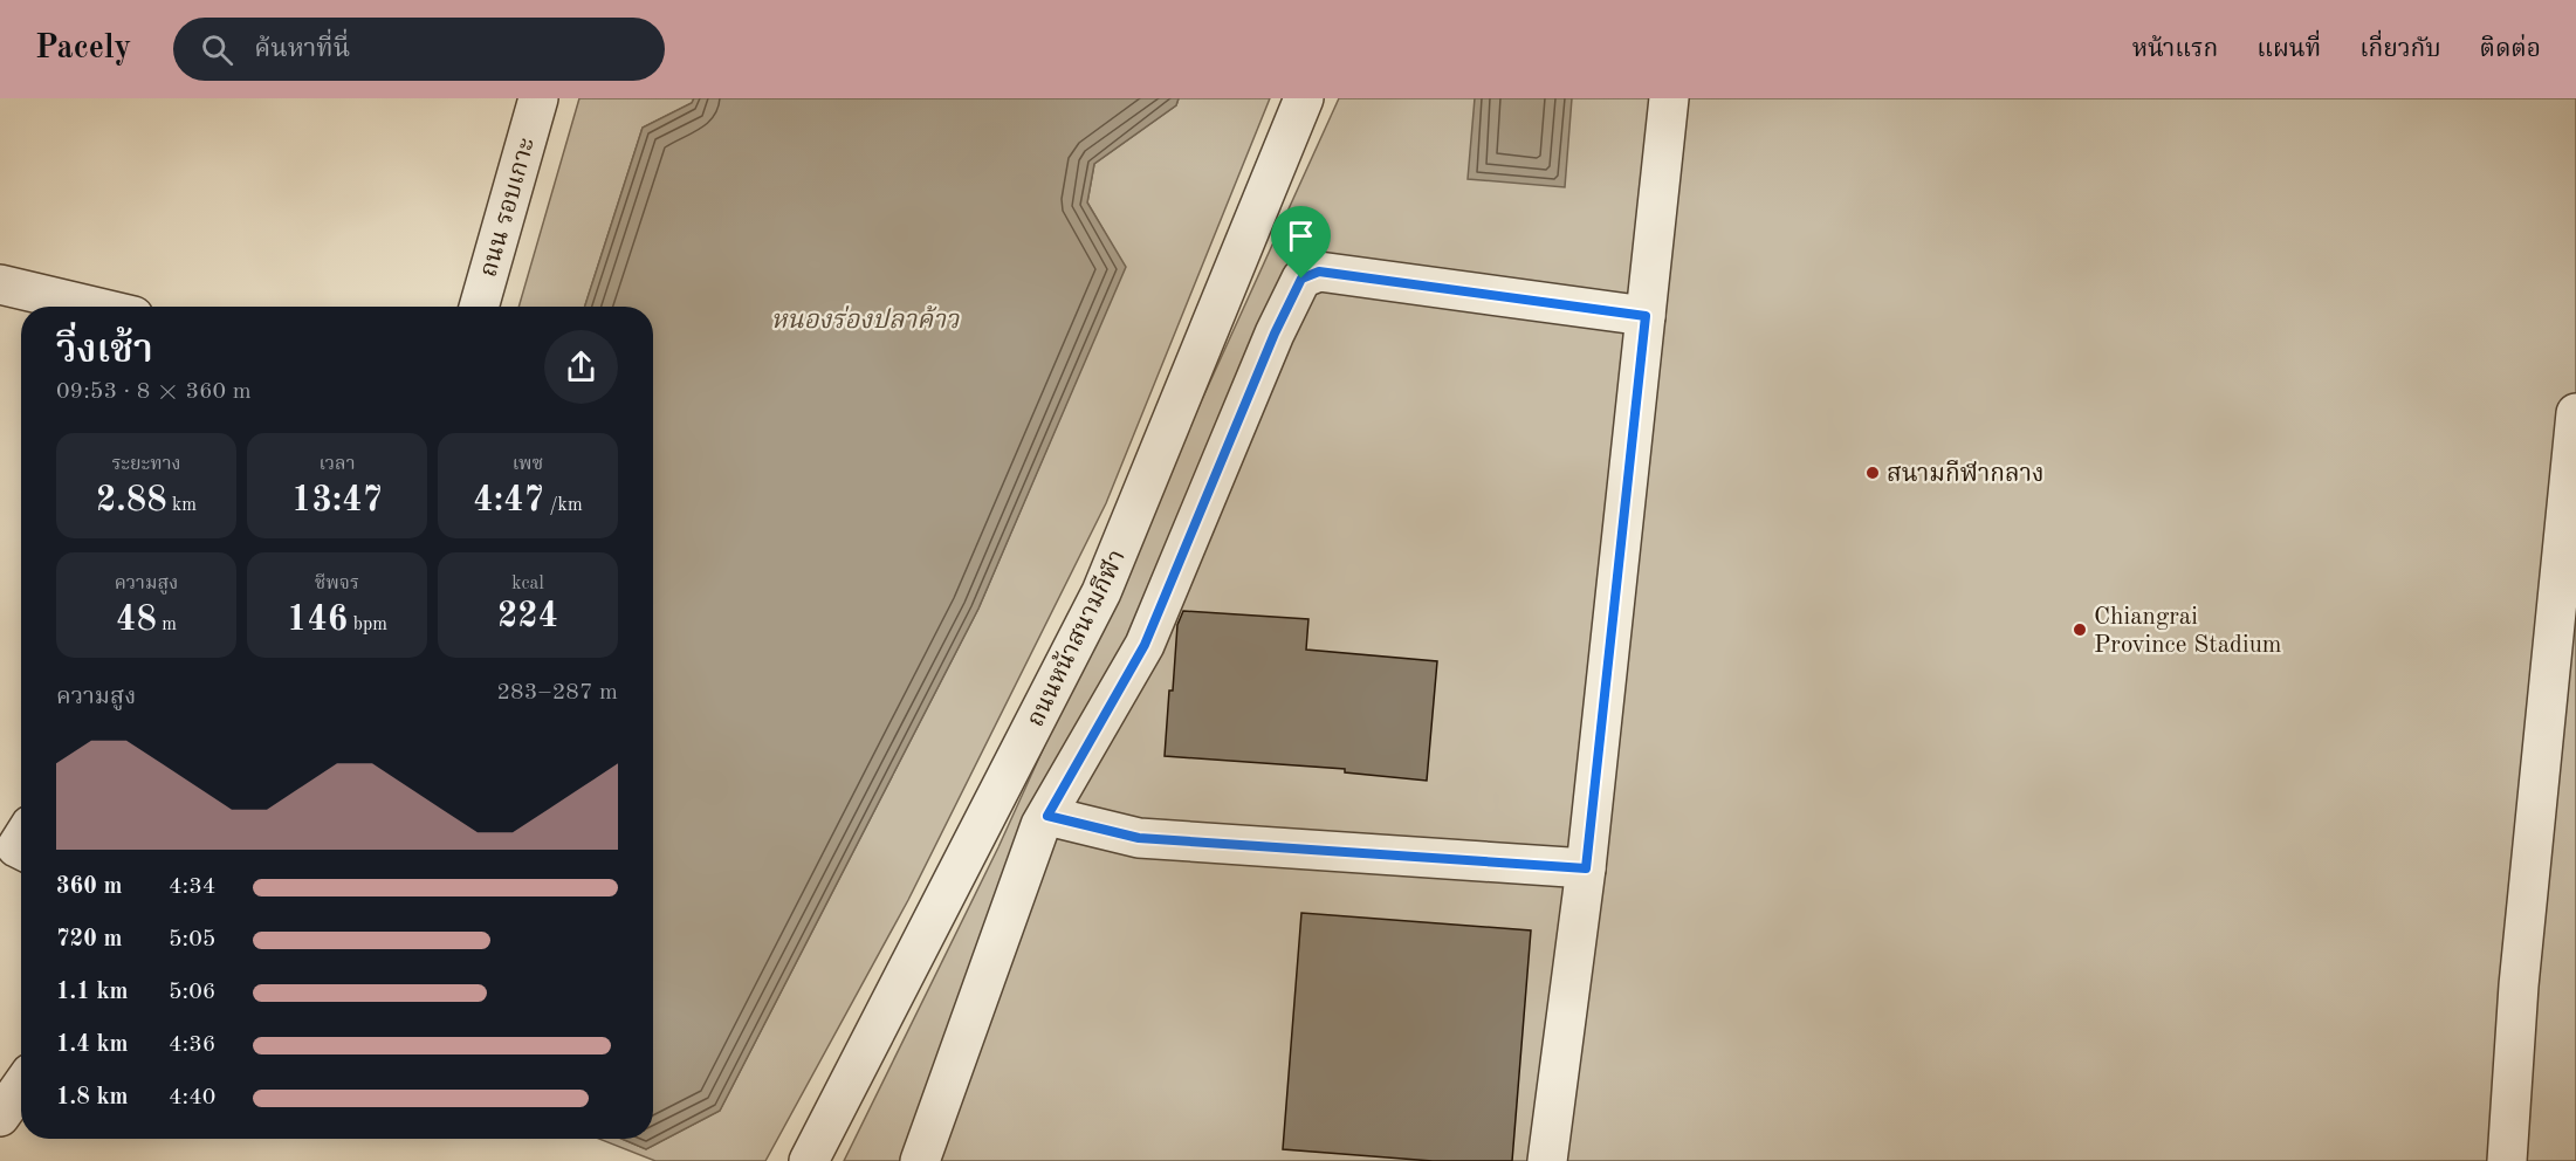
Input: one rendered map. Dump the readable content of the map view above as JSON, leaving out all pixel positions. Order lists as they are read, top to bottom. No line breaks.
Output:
{"streets":{"street":["ถนน รอบเกาะ","ถนนหน้าสนามกีฬา"]},"water":["หนองร่องปลาค้าว"],"places":["สนามกีฬากลาง","Chiangrai Province Stadium"],"page":{"header":"Pacely","search":"ค้นหาที่นี่","nav":["หน้าแรก","แผนที่","เกี่ยวกับ","ติดต่อ"],"heading":["วิ่งเช้า","09:53 · 8 × 360 m"],"stats":[["ระยะทาง","2.88 km"],["เวลา","13:47"],["เพซ","4:47 /km"],["ความสูง","48 m"],["ชีพจร","146 bpm"],["kcal","224"]],"chart":["ความสูง","283–287 m"],"list":[{"name":"360 m","note":"4:34"},{"name":"720 m","note":"5:05"},{"name":"1.1 km","note":"5:06"},{"name":"1.4 km","note":"4:36"},{"name":"1.8 km","note":"4:40"}]}}
